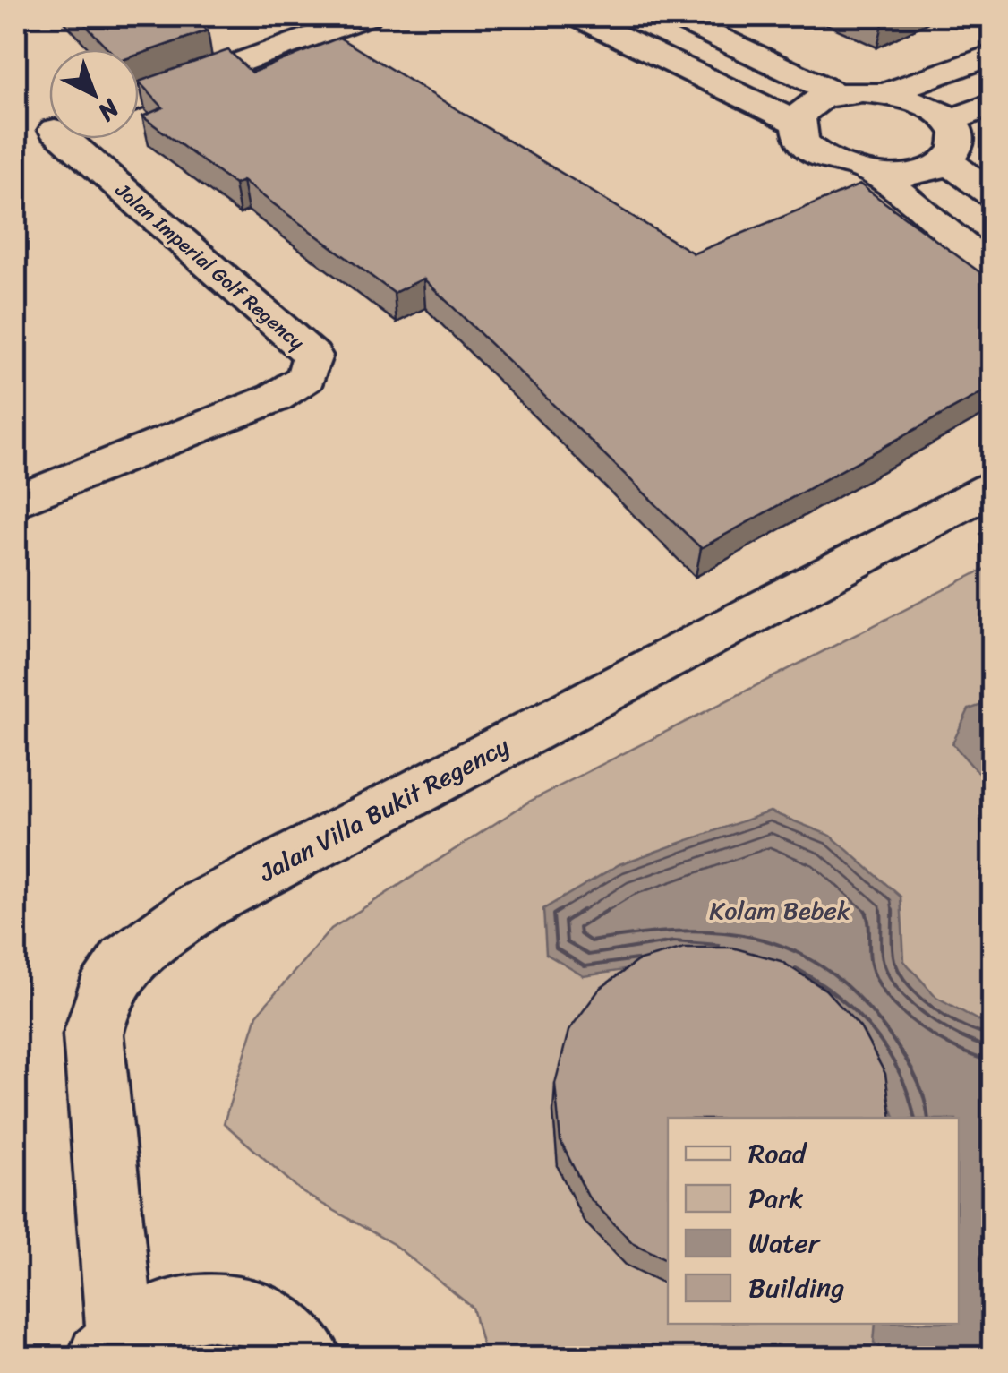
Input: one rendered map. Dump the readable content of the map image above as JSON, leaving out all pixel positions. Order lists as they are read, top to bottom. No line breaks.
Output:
{"streets":{"street":["Jalan Imperial Golf Regency","Jalan Villa Bukit Regency"]},"parks":["Kolam Bebek"],"legend":["Road","Park","Water","Building"],"north":"bottom right"}
